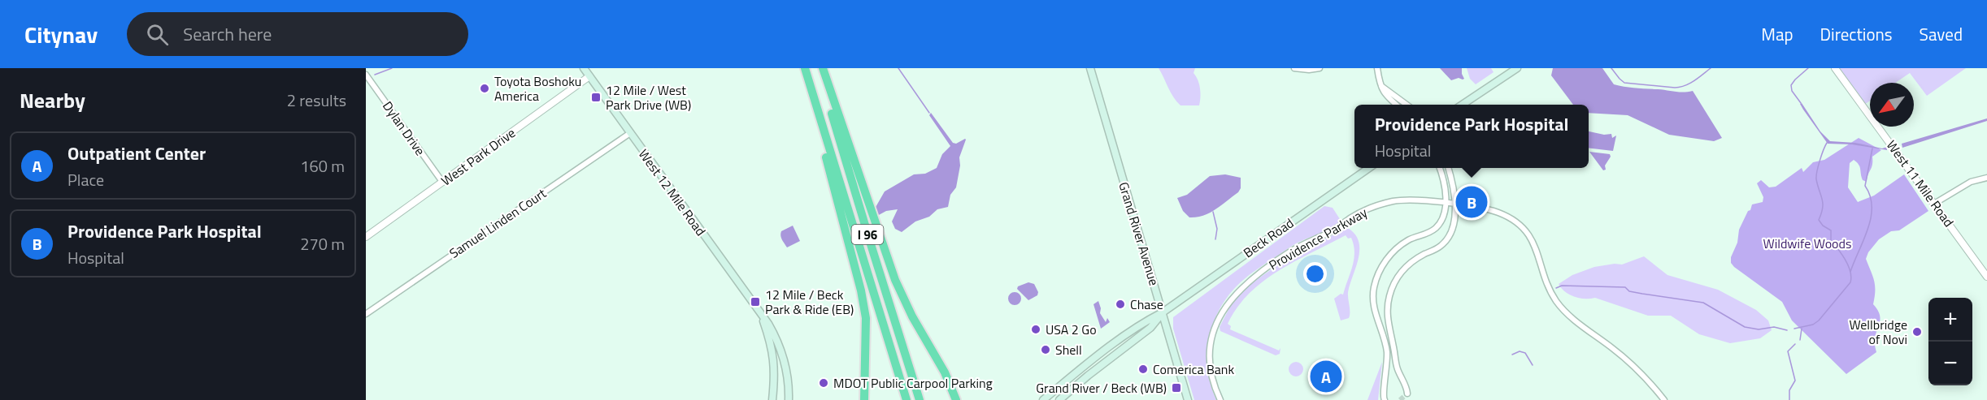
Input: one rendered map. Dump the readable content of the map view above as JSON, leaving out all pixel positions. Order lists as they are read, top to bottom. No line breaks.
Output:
{"streets":{"highway":["I 96"],"main road":["West 12 Mile Road","Grand River Avenue","Beck Road"],"street":["Dylan Drive","West Park Drive","West 11 Mile Road","Samuel Linden Court","Providence Parkway"]},"crossings":[["Dylan Drive","West Park Drive"],["West Park Drive","West 12 Mile Road"],["West 12 Mile Road","Samuel Linden Court"],["Grand River Avenue","Beck Road"]],"parks":["Wildwife Woods"],"places":{"other":["Toyota Boshoku America","Chase","USA 2 Go","Wellbridge of Novi","Shell","Comerica Bank","MDOT Public Carpool Parking"],"transit":["12 Mile / West Park Drive (WB)","12 Mile / Beck Park & Ride (EB)","Grand River / Beck (WB)"]},"north":"bottom left","page":{"header":"Citynav","search":"Search here","nav":["Map","Directions","Saved"],"heading":["Nearby","2 results"],"popup":["Providence Park Hospital","Hospital"],"list":[{"mark":"A","name":"Outpatient Center","note":"Place","value":"160 m"},{"mark":"B","name":"Providence Park Hospital","note":"Hospital","value":"270 m"}],"pins":["B","A"],"map_buttons":["+","−"]}}
